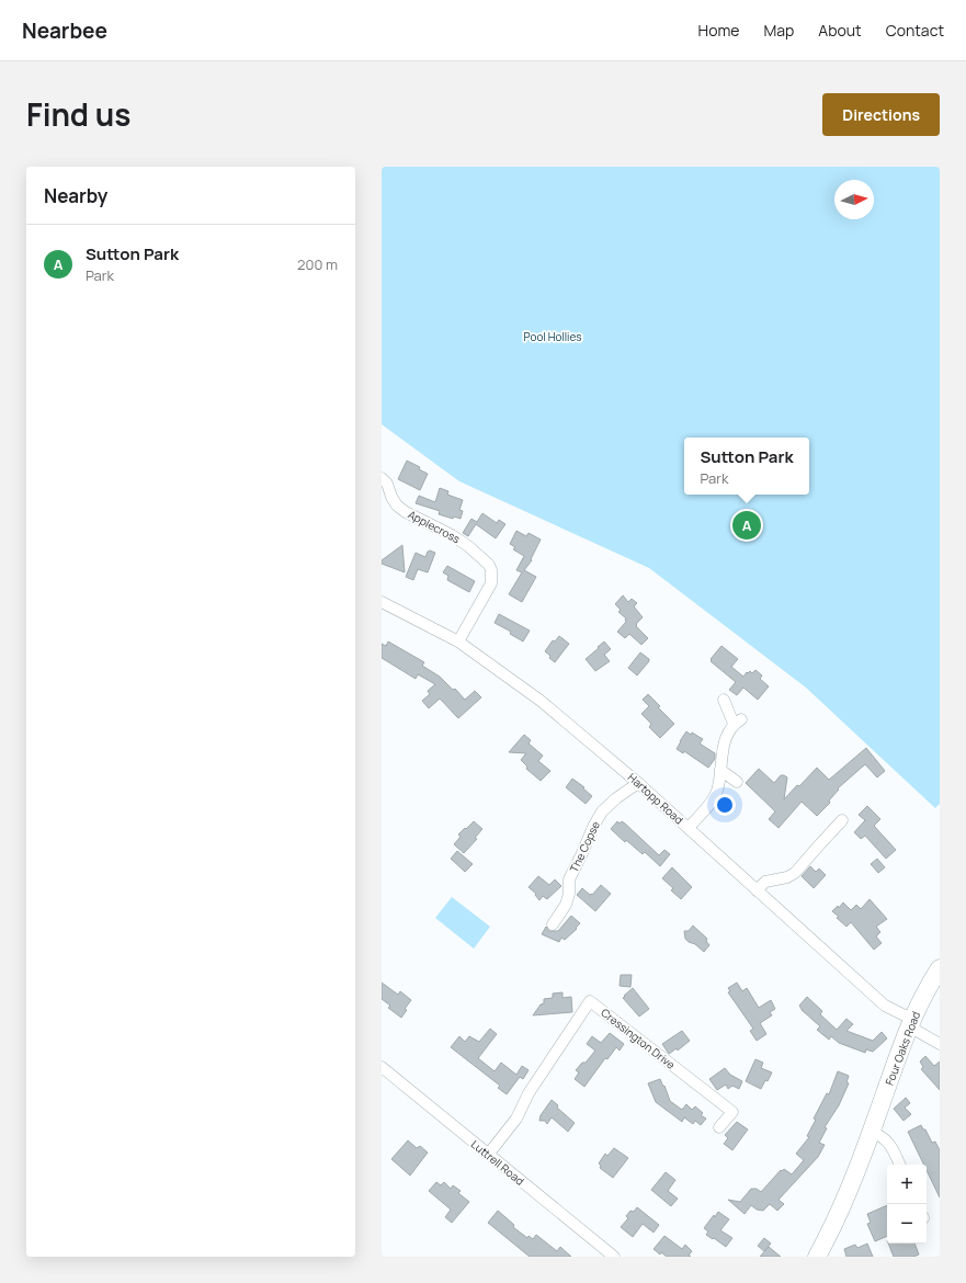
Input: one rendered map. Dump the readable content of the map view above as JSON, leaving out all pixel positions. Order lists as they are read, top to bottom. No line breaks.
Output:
{"streets":{"main road":["Four Oaks Road"],"street":["Applecross","Hartopp Road","The Copse","Cressington Drive","Luttrell Road"]},"crossings":[["Applecross","Hartopp Road"],["Hartopp Road","The Copse"],["Hartopp Road","Four Oaks Road"],["Cressington Drive","Luttrell Road"]],"parks":["Pool Hollies"],"north":"right","page":{"header":"Nearbee","nav":["Home","Map","About","Contact"],"title":"Find us","buttons":"Directions","heading":"Nearby","list":[{"mark":"A","name":"Sutton Park","note":"Park","value":"200 m"}],"popup":["Sutton Park","Park"],"pins":"A","map_buttons":["+","−"]}}
